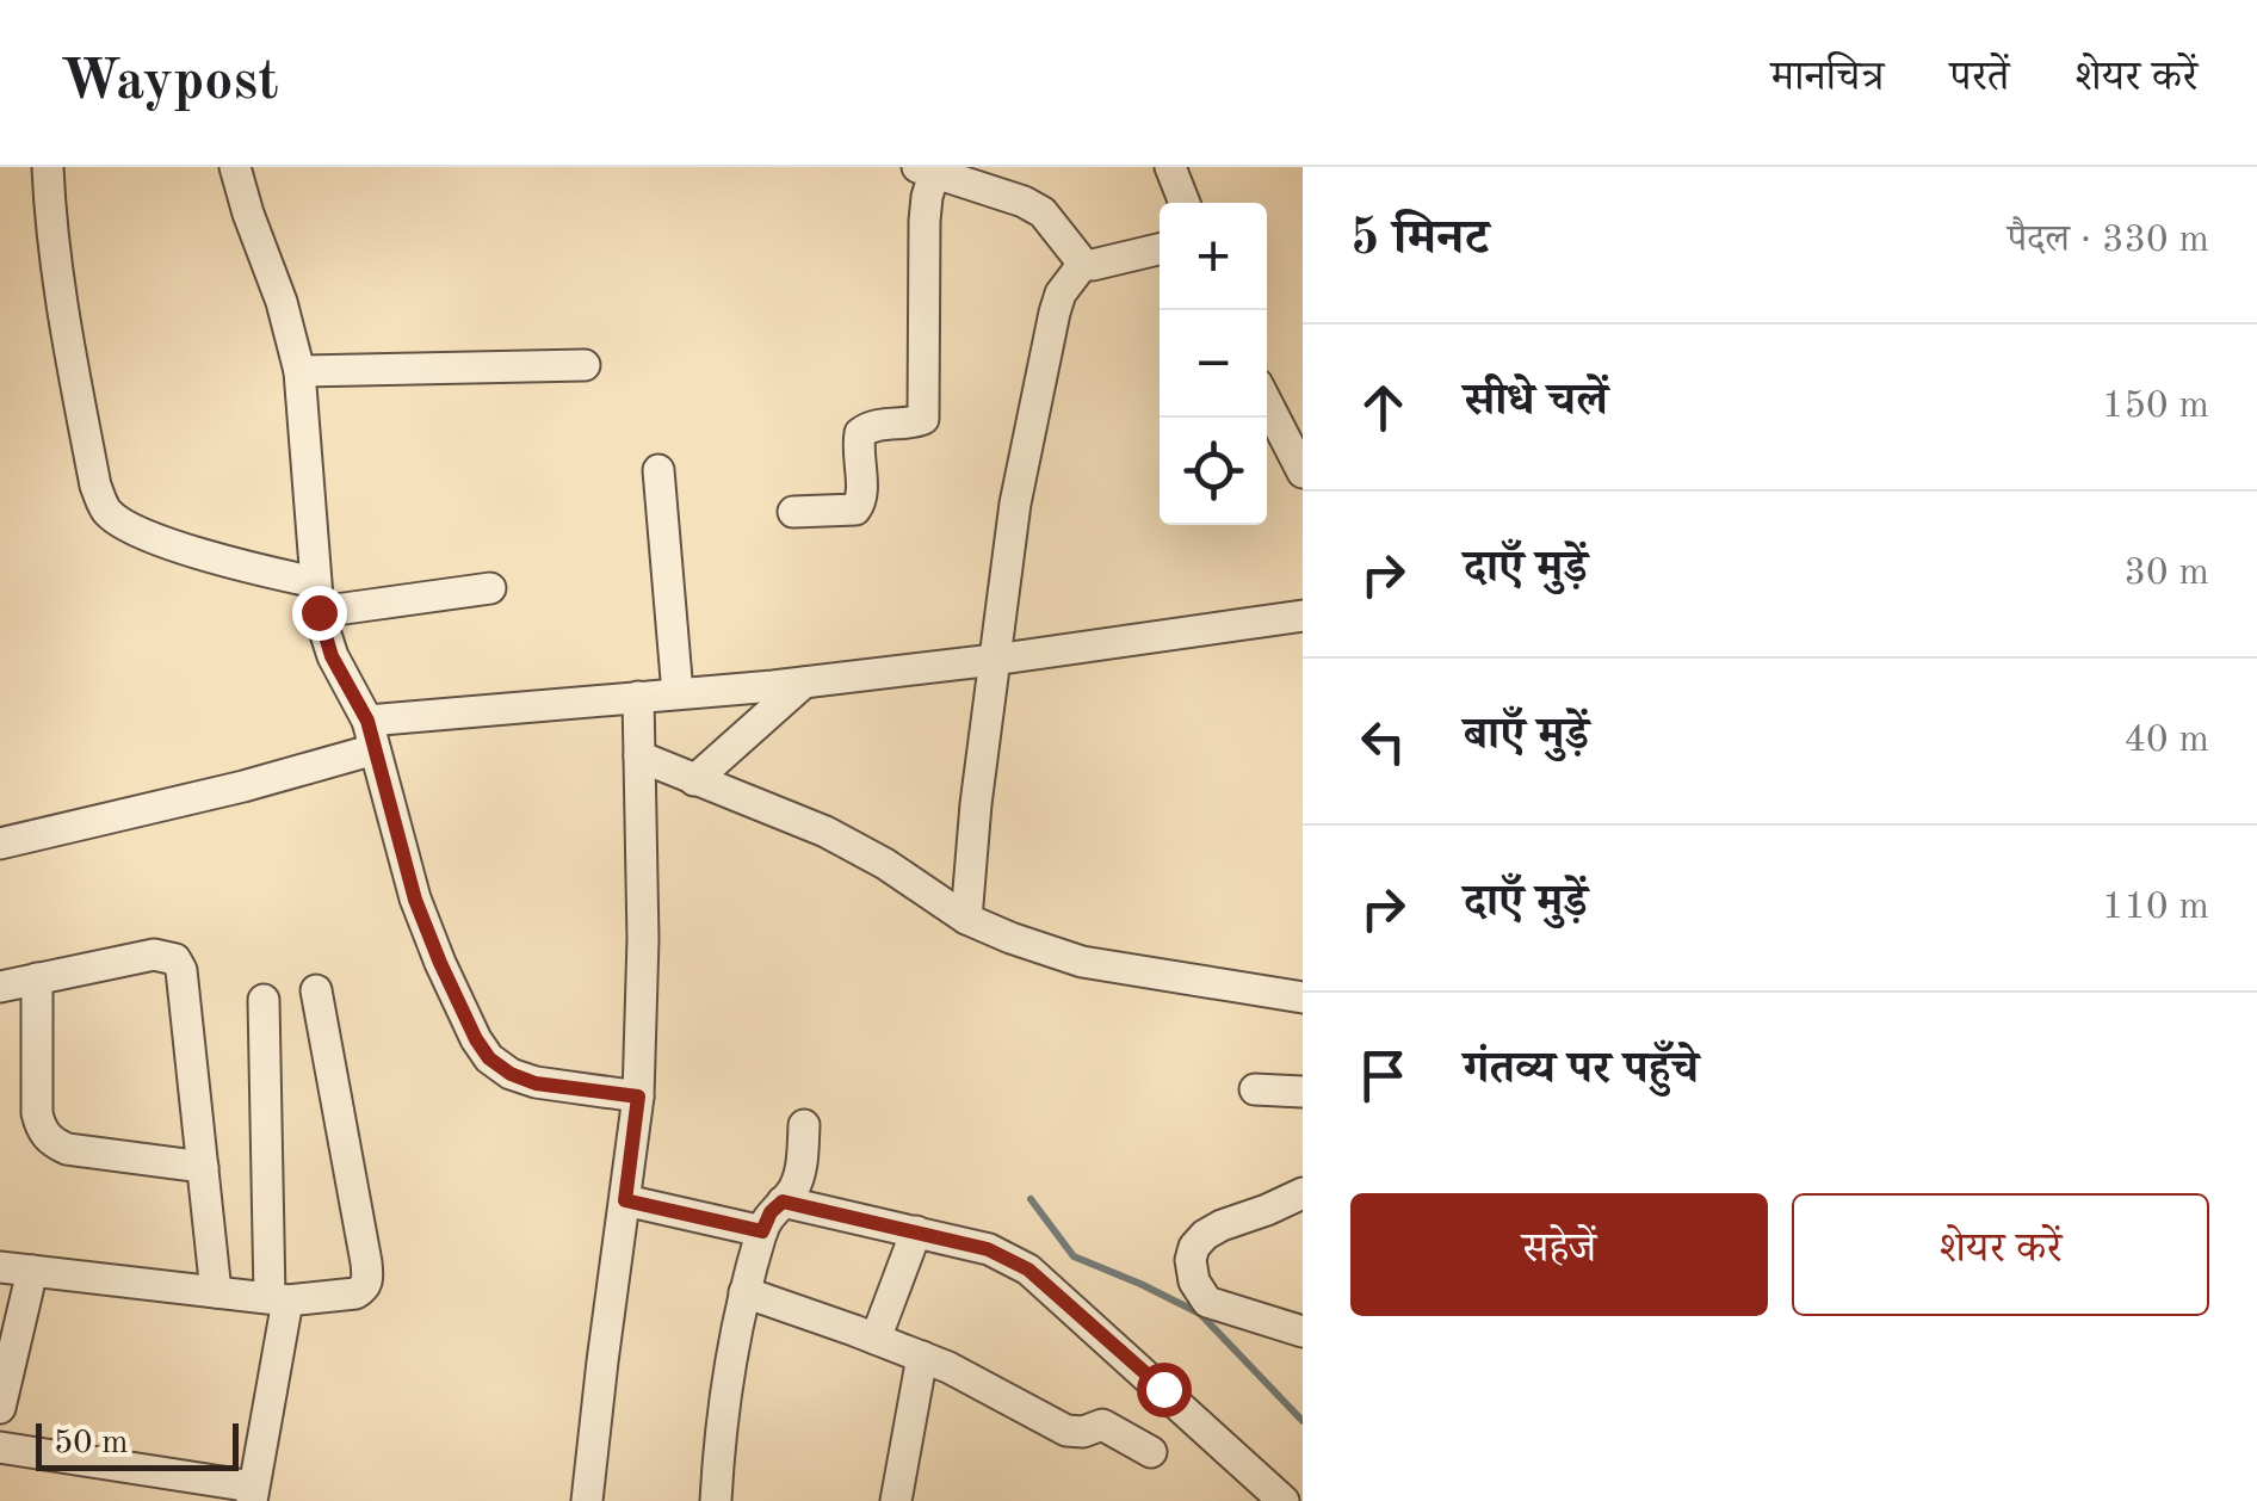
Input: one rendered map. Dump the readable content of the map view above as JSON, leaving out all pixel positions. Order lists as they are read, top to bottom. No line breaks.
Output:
{"scale_bar":"50 m","page":{"header":"Waypost","nav":["मानचित्र","परतें","शेयर करें"],"heading":["5 मिनट","पैदल · 330 m"],"map_buttons":["+","−"],"list":[["सीधे चलें","150 m"],["दाएँ मुड़ें","30 m"],["बाएँ मुड़ें","40 m"],["दाएँ मुड़ें","110 m"],"गंतव्य पर पहुँचे"],"buttons":["सहेजें","शेयर करें"],"scale":"50 m"}}
